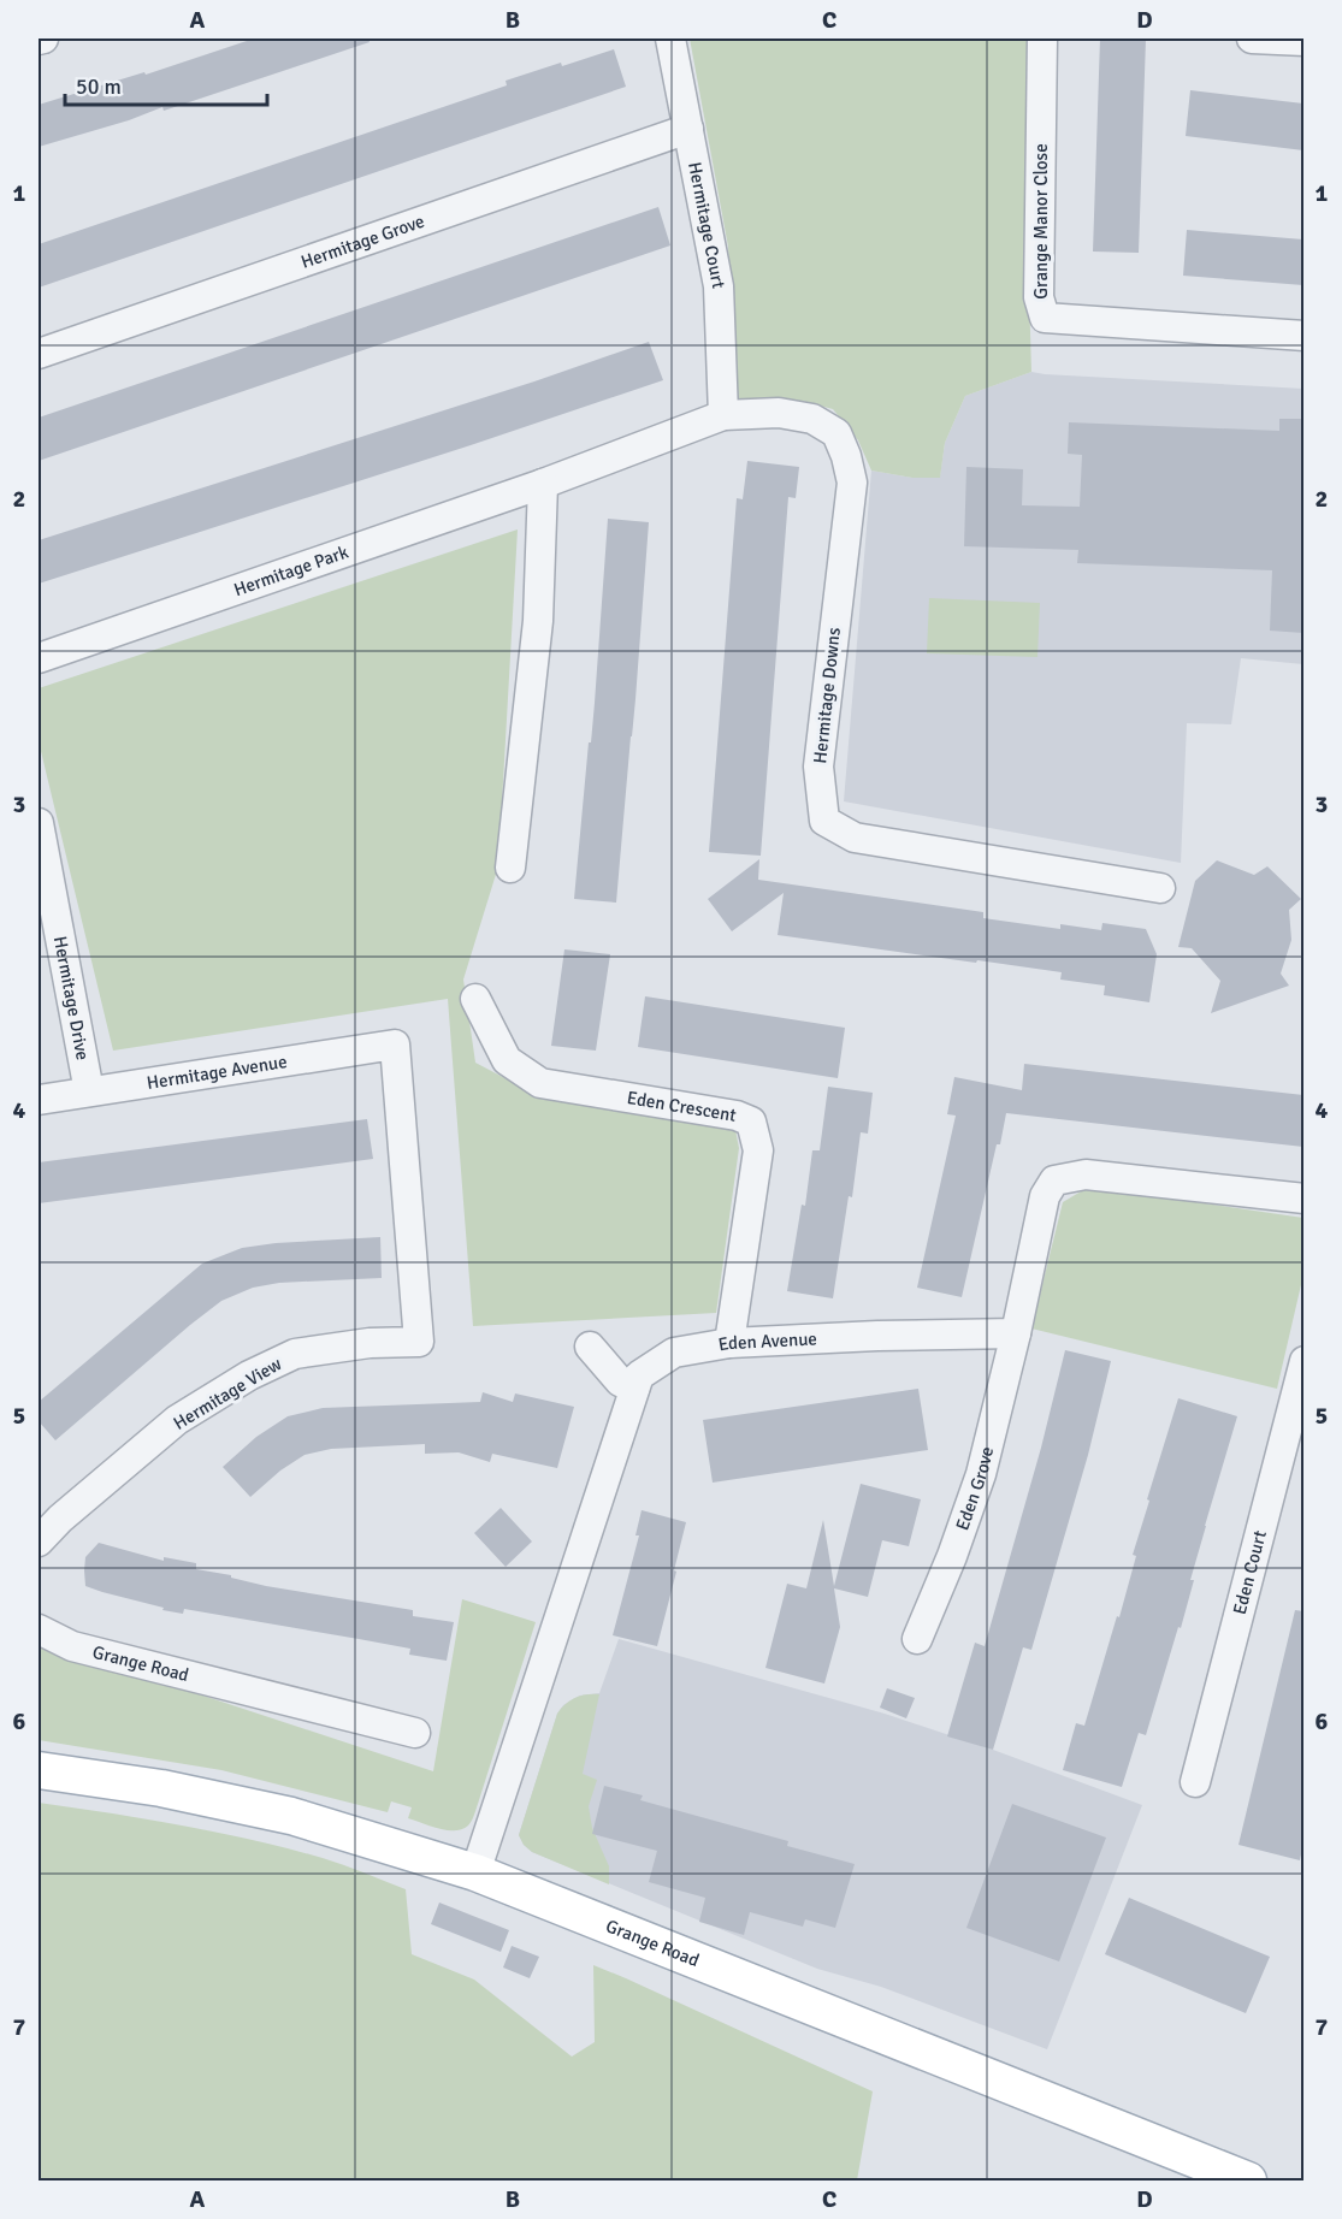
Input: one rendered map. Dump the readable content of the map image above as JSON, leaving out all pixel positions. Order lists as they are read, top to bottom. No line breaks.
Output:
{"streets":{"main road":["Grange Road"],"street":["Grange Manor Close","Hermitage Court","Hermitage Grove","Hermitage Park","Hermitage Downs","Hermitage Drive","Hermitage Avenue","Eden Crescent","Eden Avenue","Hermitage View","Eden Grove","Eden Court"]},"crossings":[["Hermitage Court","Hermitage Grove"],["Hermitage Court","Hermitage Park"],["Hermitage Court","Hermitage Downs"],["Hermitage Park","Hermitage Downs"],["Hermitage Drive","Hermitage Avenue"],["Hermitage Avenue","Hermitage View"],["Eden Crescent","Eden Avenue"],["Eden Avenue","Eden Grove"]],"scale_bar":"50 m","grid":{"columns":["A","B","C","D"],"rows":["1","2","3","4","5","6","7"]}}
